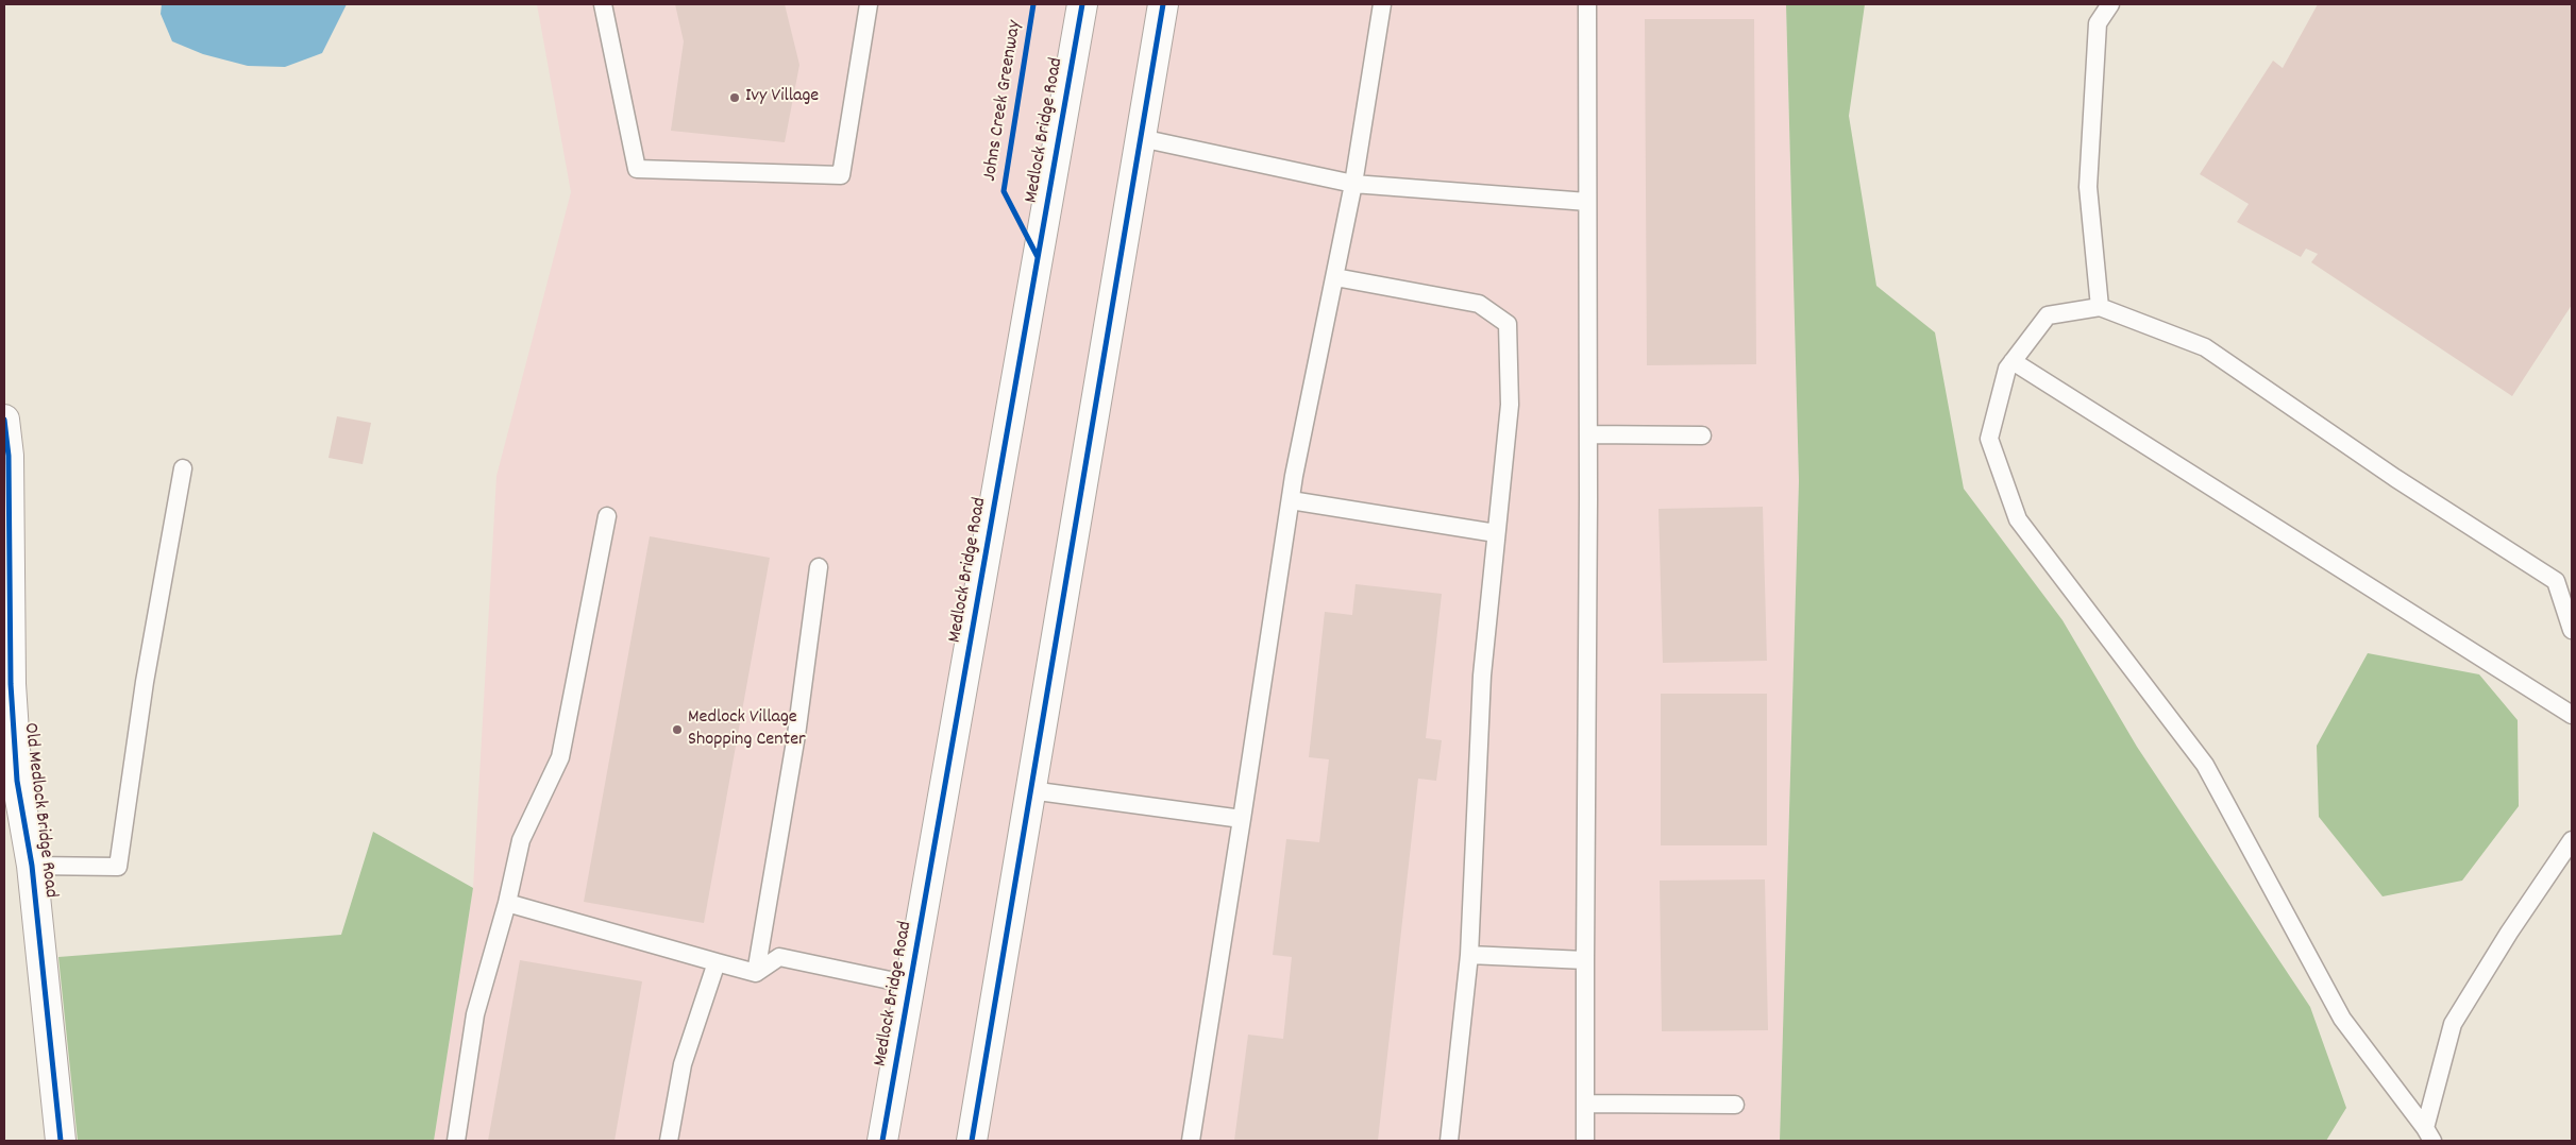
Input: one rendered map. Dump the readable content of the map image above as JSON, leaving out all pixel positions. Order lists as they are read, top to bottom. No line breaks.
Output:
{"streets":{"main road":["Medlock Bridge Road","Old Medlock Bridge Road"],"cycle path":["Johns Creek Greenway"]},"places":["Ivy Village","Medlock Village Shopping Center"]}
